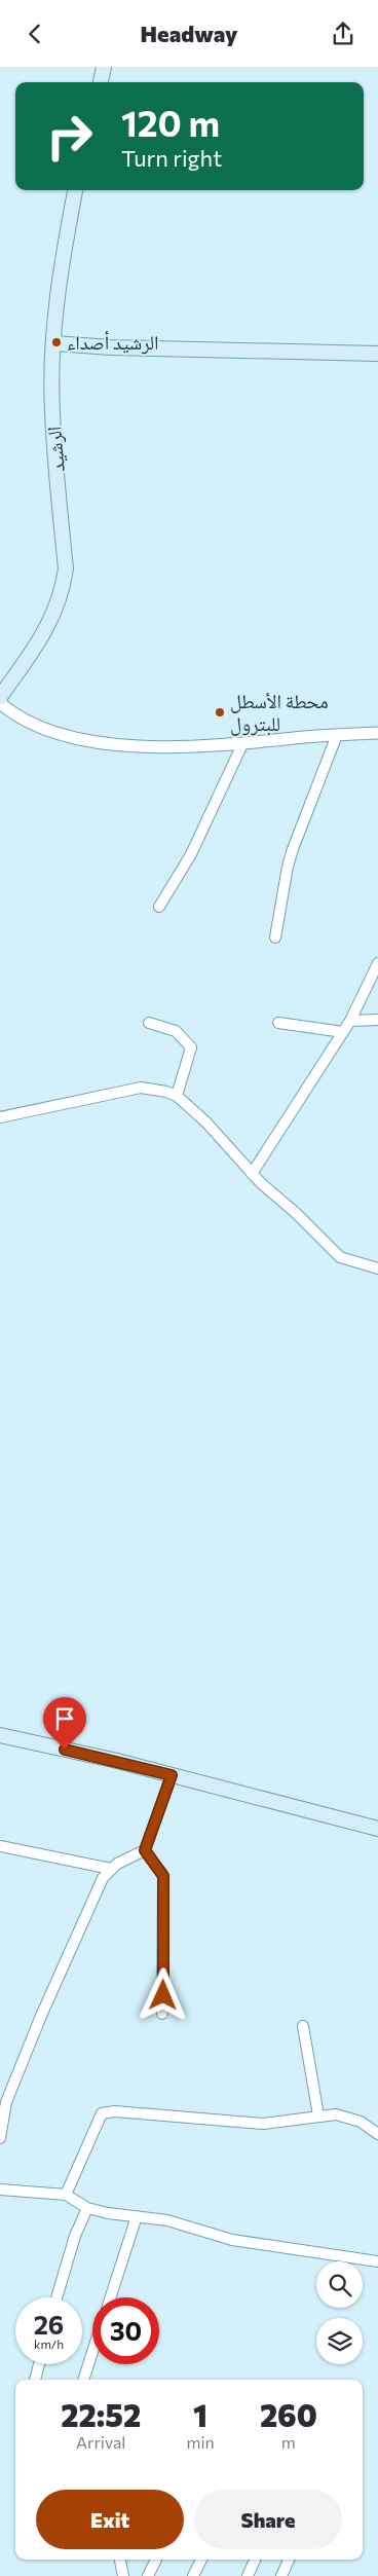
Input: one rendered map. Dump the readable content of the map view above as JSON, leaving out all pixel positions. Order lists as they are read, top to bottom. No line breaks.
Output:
{"streets":{"main road":["الرشيد"]},"places":["الرشيد أصداء","محطة الأسطل للبترول"],"page":{"header":"Headway","turn":["120 m","Turn right"],"speed":"26 km/h","limit":"30","eta":["22:52","Arrival","1","min","260","m"],"buttons":["Exit","Share"]}}
